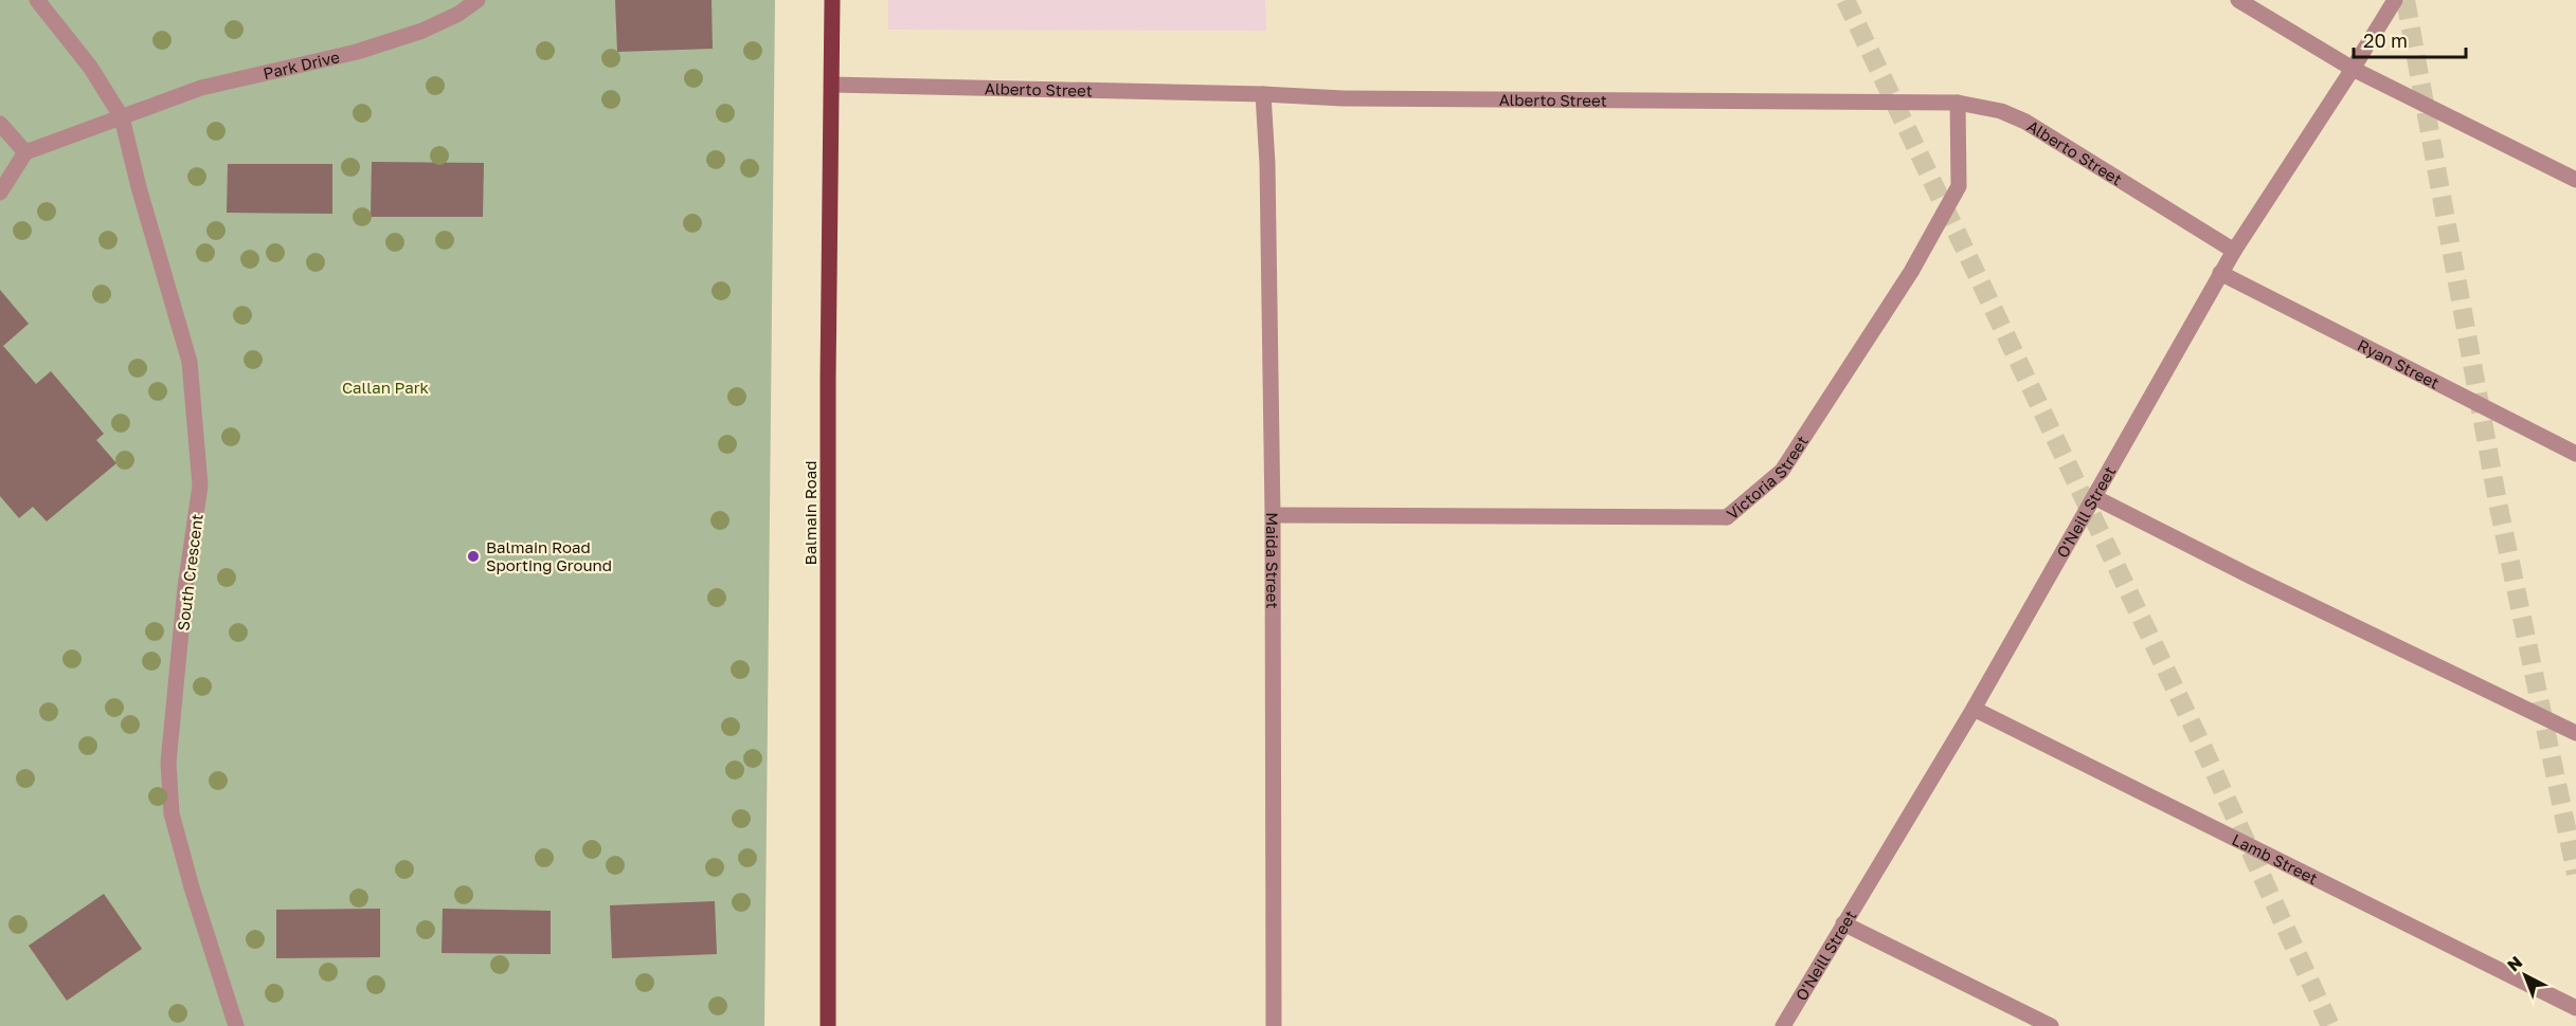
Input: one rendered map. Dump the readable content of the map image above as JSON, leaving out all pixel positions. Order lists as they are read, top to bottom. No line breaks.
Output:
{"streets":{"main road":["Balmain Road"],"street":["Park Drive","Alberto Street","Ryan Street","Victoria Street","O'Neill Street","Maida Street","South Crescent","Lamb Street"]},"crossings":[["Park Drive","South Crescent"],["Alberto Street","Victoria Street"],["Alberto Street","O'Neill Street"],["Alberto Street","Balmain Road"],["Alberto Street","Maida Street"],["Ryan Street","O'Neill Street"],["Victoria Street","Maida Street"],["O'Neill Street","Lamb Street"]],"parks":["Callan Park"],"places":["Balmain Road Sporting Ground"],"scale_bar":"20 m","north":"top left"}
